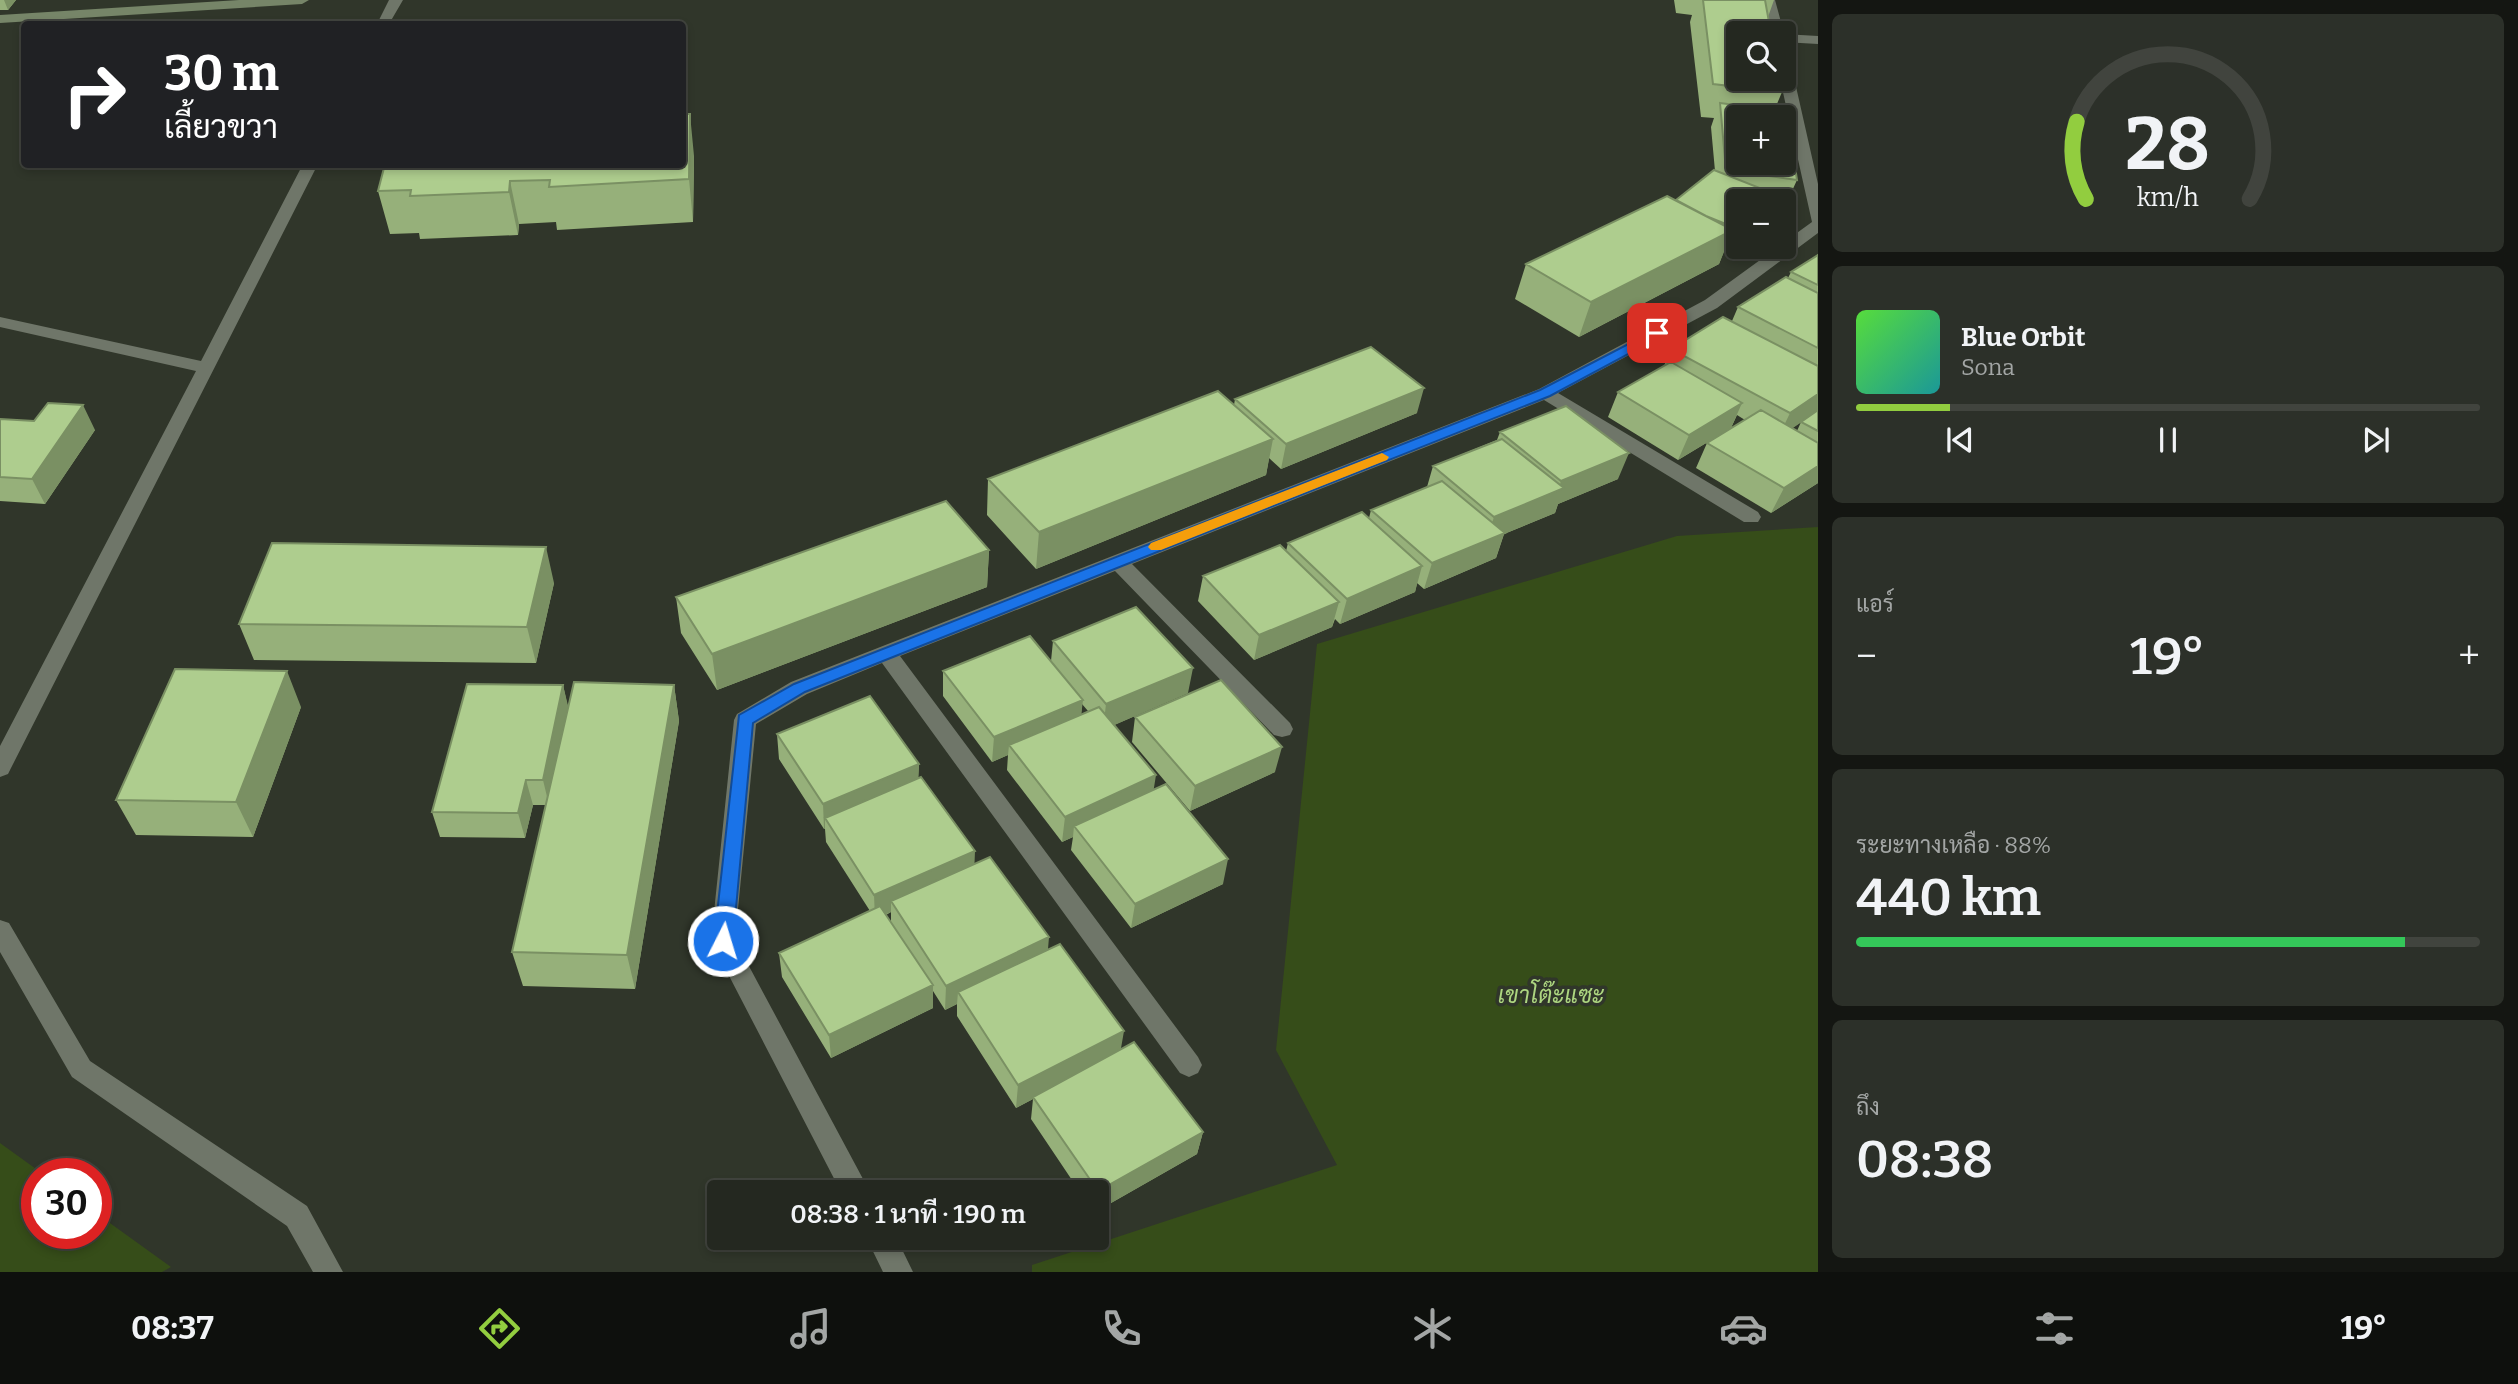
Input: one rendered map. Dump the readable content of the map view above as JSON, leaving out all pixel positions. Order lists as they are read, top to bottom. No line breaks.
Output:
{"parks":["เขาโต๊ะแซะ"],"page":{"map_buttons":["+","−"],"turn":["30 m","เลี้ยวขวา"],"song":["Blue Orbit","Sona"],"tile":["แอร์",["ระยะทางเหลือ · 88%","440 km"],["ถึง","08:38"]],"heat":["−","19°","+"],"limit":"30","trip":"08:38 · 1 นาที · 190 m","tabs":["08:37","19°"],"gauge":["28","km/h"]}}
